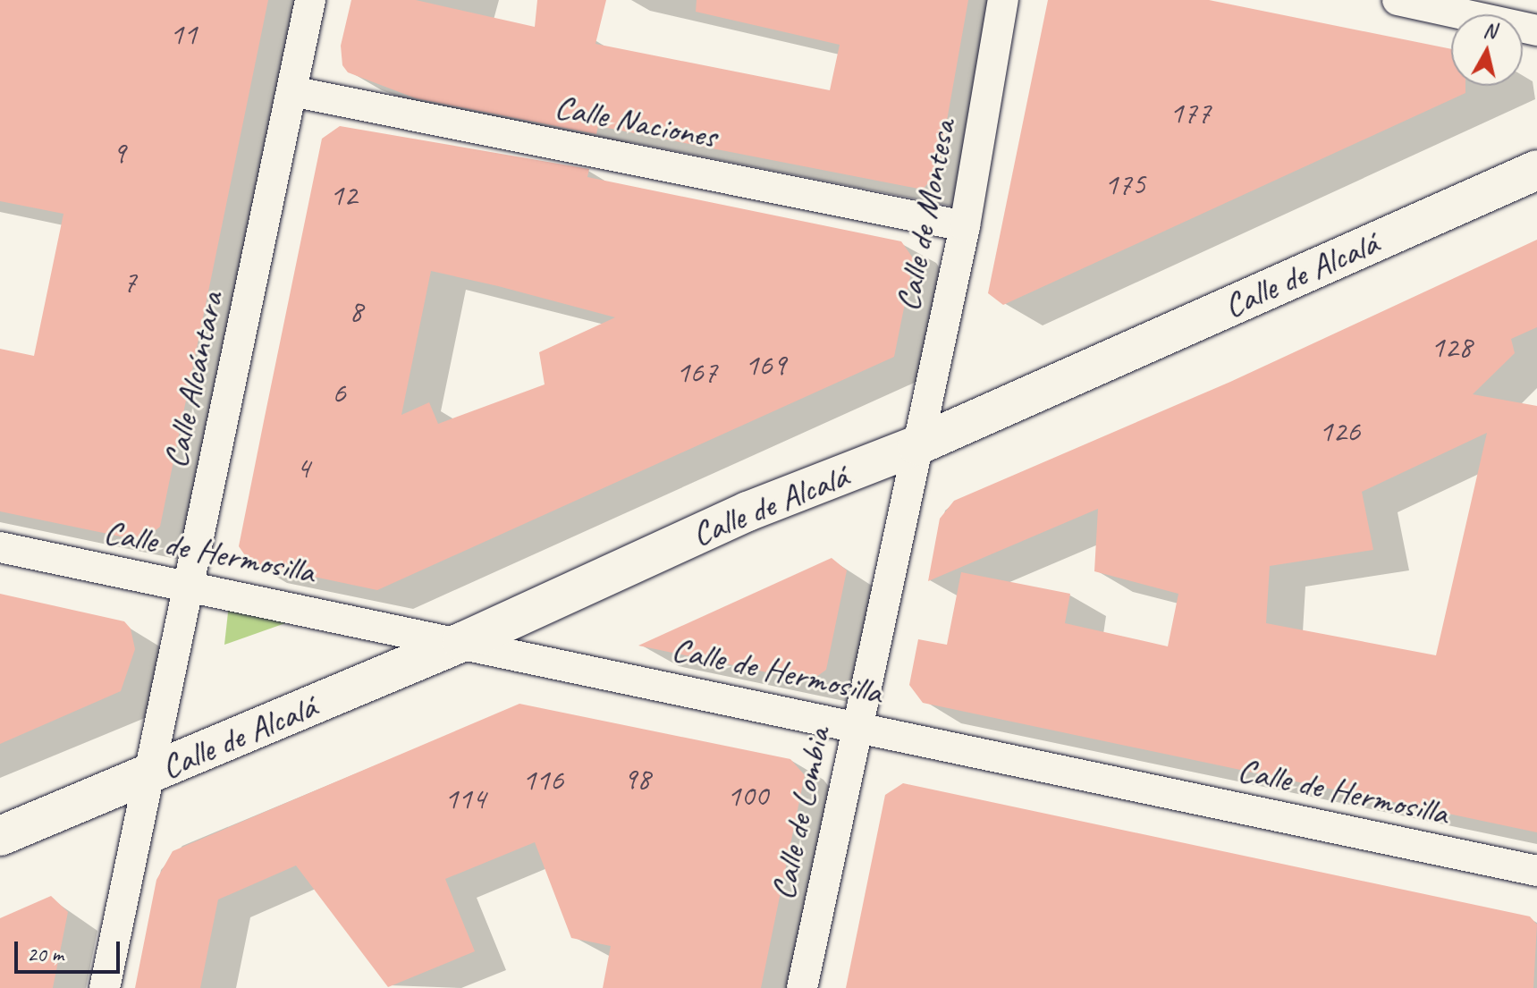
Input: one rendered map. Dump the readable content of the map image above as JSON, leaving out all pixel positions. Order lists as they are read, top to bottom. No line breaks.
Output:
{"streets":{"main road":["Calle de Alcalá"],"street":["Calle Naciones","Calle de Montesa","Calle Alcántara","Calle de Hermosilla","Calle de Lombia"]},"crossings":[["Calle Naciones","Calle de Montesa"],["Calle Naciones","Calle Alcántara"],["Calle de Montesa","Calle de Alcalá"],["Calle de Montesa","Calle de Lombia"],["Calle de Alcalá","Calle Alcántara"],["Calle de Alcalá","Calle de Hermosilla"],["Calle de Alcalá","Calle de Lombia"],["Calle Alcántara","Calle de Hermosilla"],["Calle de Hermosilla","Calle de Lombia"]],"house_numbers":["11","177","9","175","12","7","8","128","169","167","6","126","4","98","116","100","114"],"scale_bar":"20 m","north":"top"}
